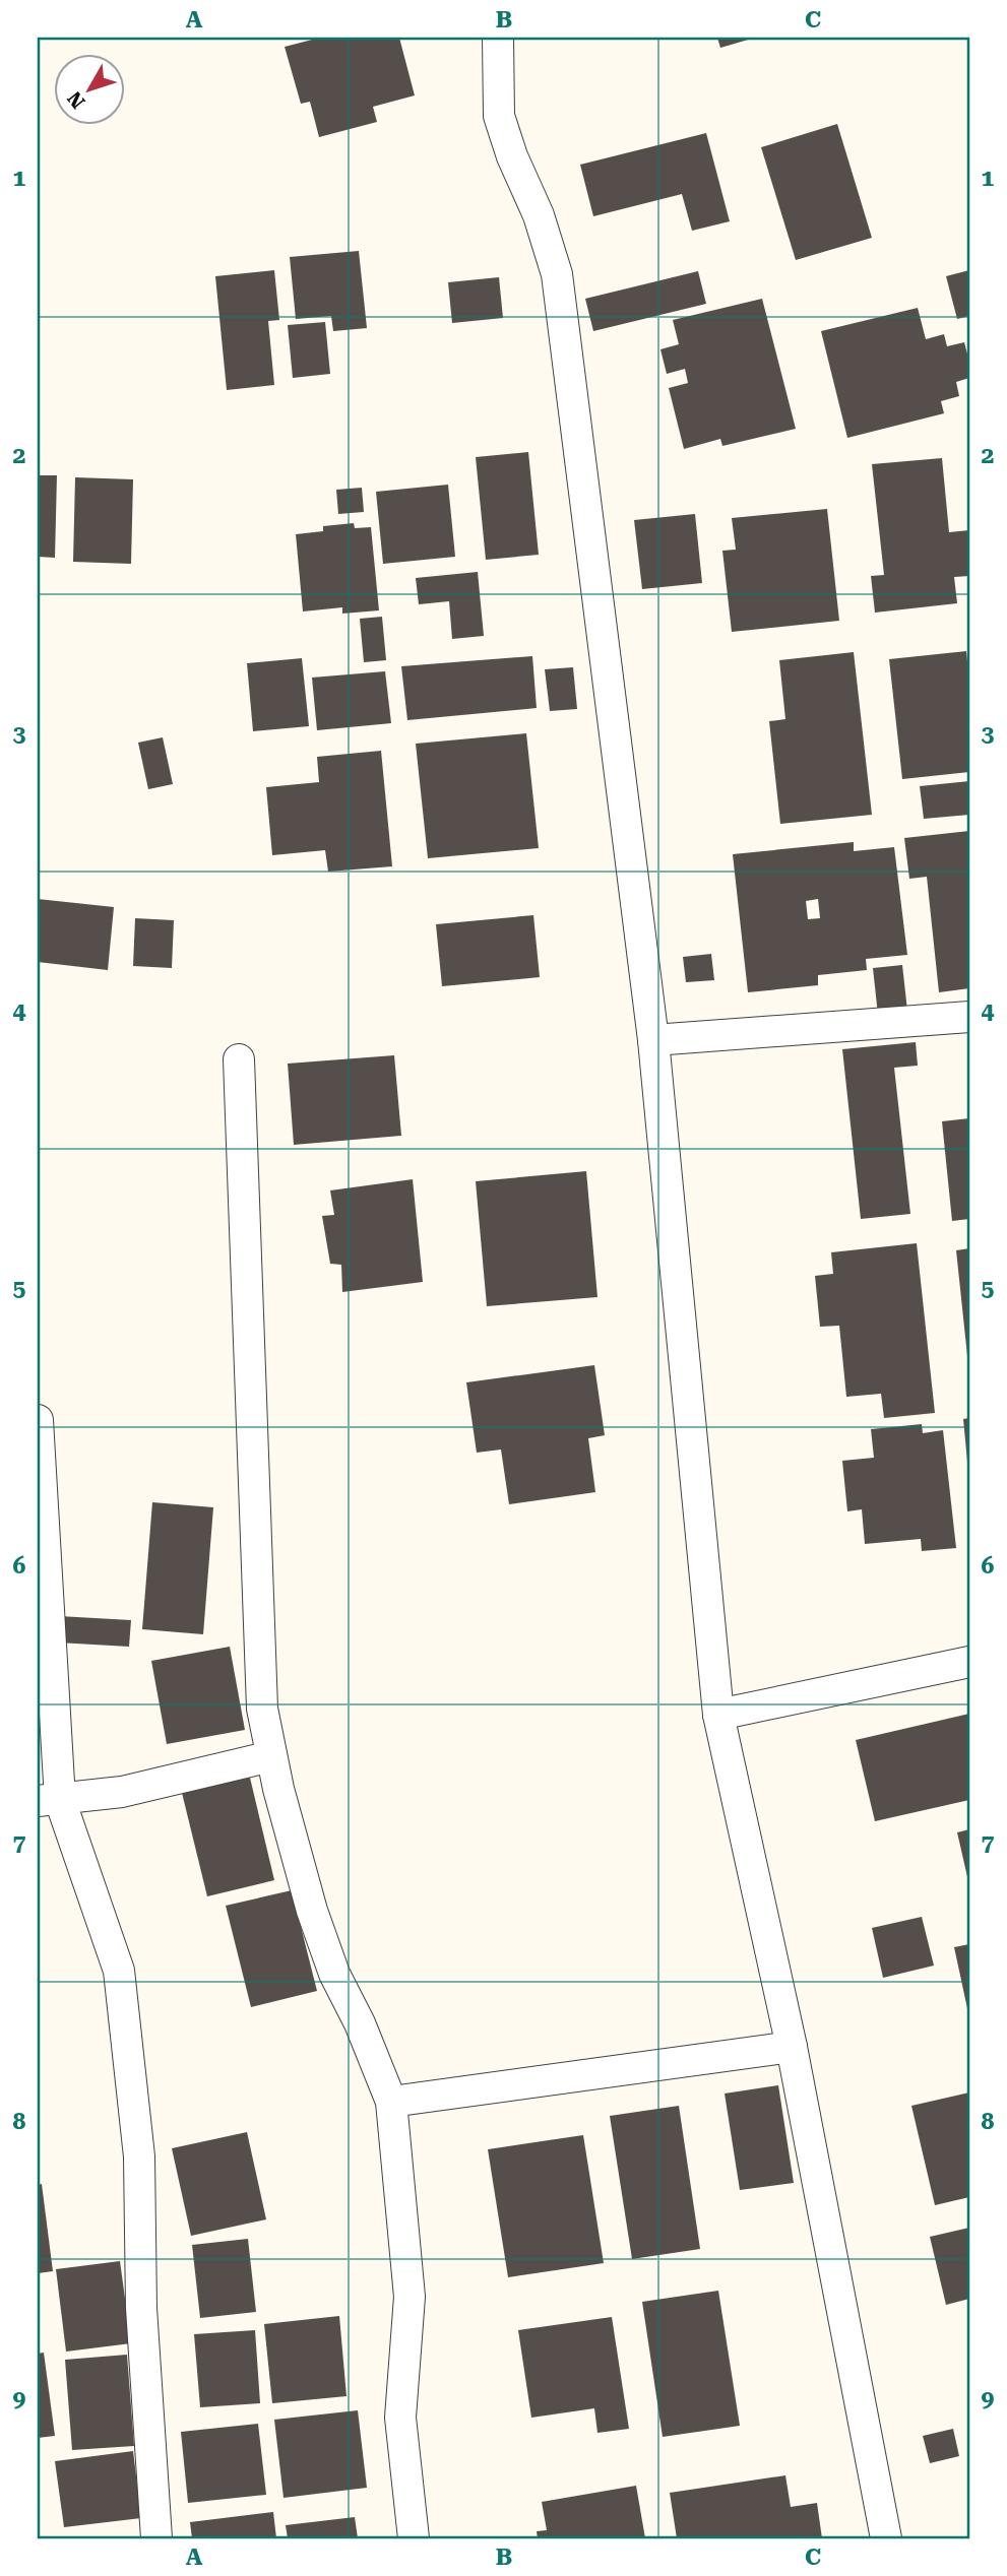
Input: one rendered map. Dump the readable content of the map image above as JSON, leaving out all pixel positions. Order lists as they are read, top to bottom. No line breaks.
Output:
{"north":"bottom left","grid":{"columns":["A","B","C"],"rows":["1","2","3","4","5","6","7","8","9"]}}
